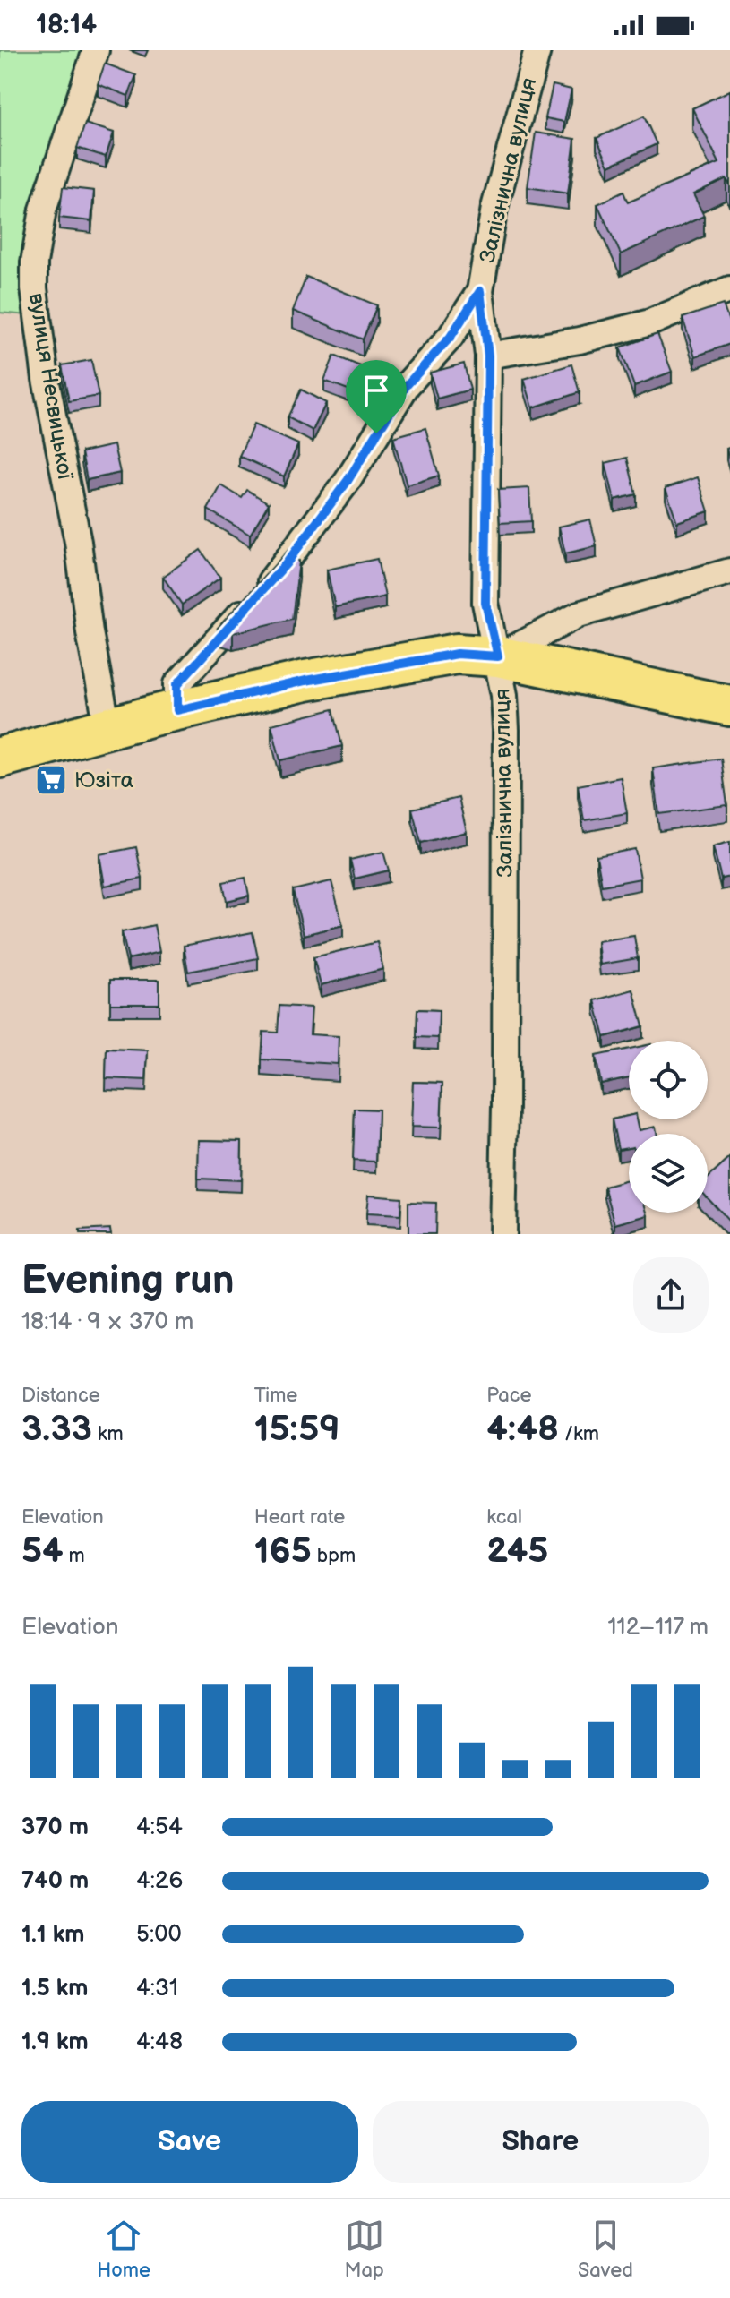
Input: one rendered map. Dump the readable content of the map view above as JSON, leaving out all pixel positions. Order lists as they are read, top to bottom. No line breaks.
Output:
{"streets":{"street":["Залізнична вулиця","вулиця Несвицької"]},"places":{"supermarket":["Юзіта"]},"page":{"status":"18:14","heading":["Evening run","18:14 · 9 × 370 m"],"stats":[["Distance","3.33 km"],["Time","15:59"],["Pace","4:48 /km"],["Elevation","54 m"],["Heart rate","165 bpm"],["kcal","245"]],"chart":["Elevation","112–117 m"],"list":[{"name":"370 m","note":"4:54"},{"name":"740 m","note":"4:26"},{"name":"1.1 km","note":"5:00"},{"name":"1.5 km","note":"4:31"},{"name":"1.9 km","note":"4:48"}],"buttons":["Save","Share"],"tabs":["Home","Map","Saved"]}}
